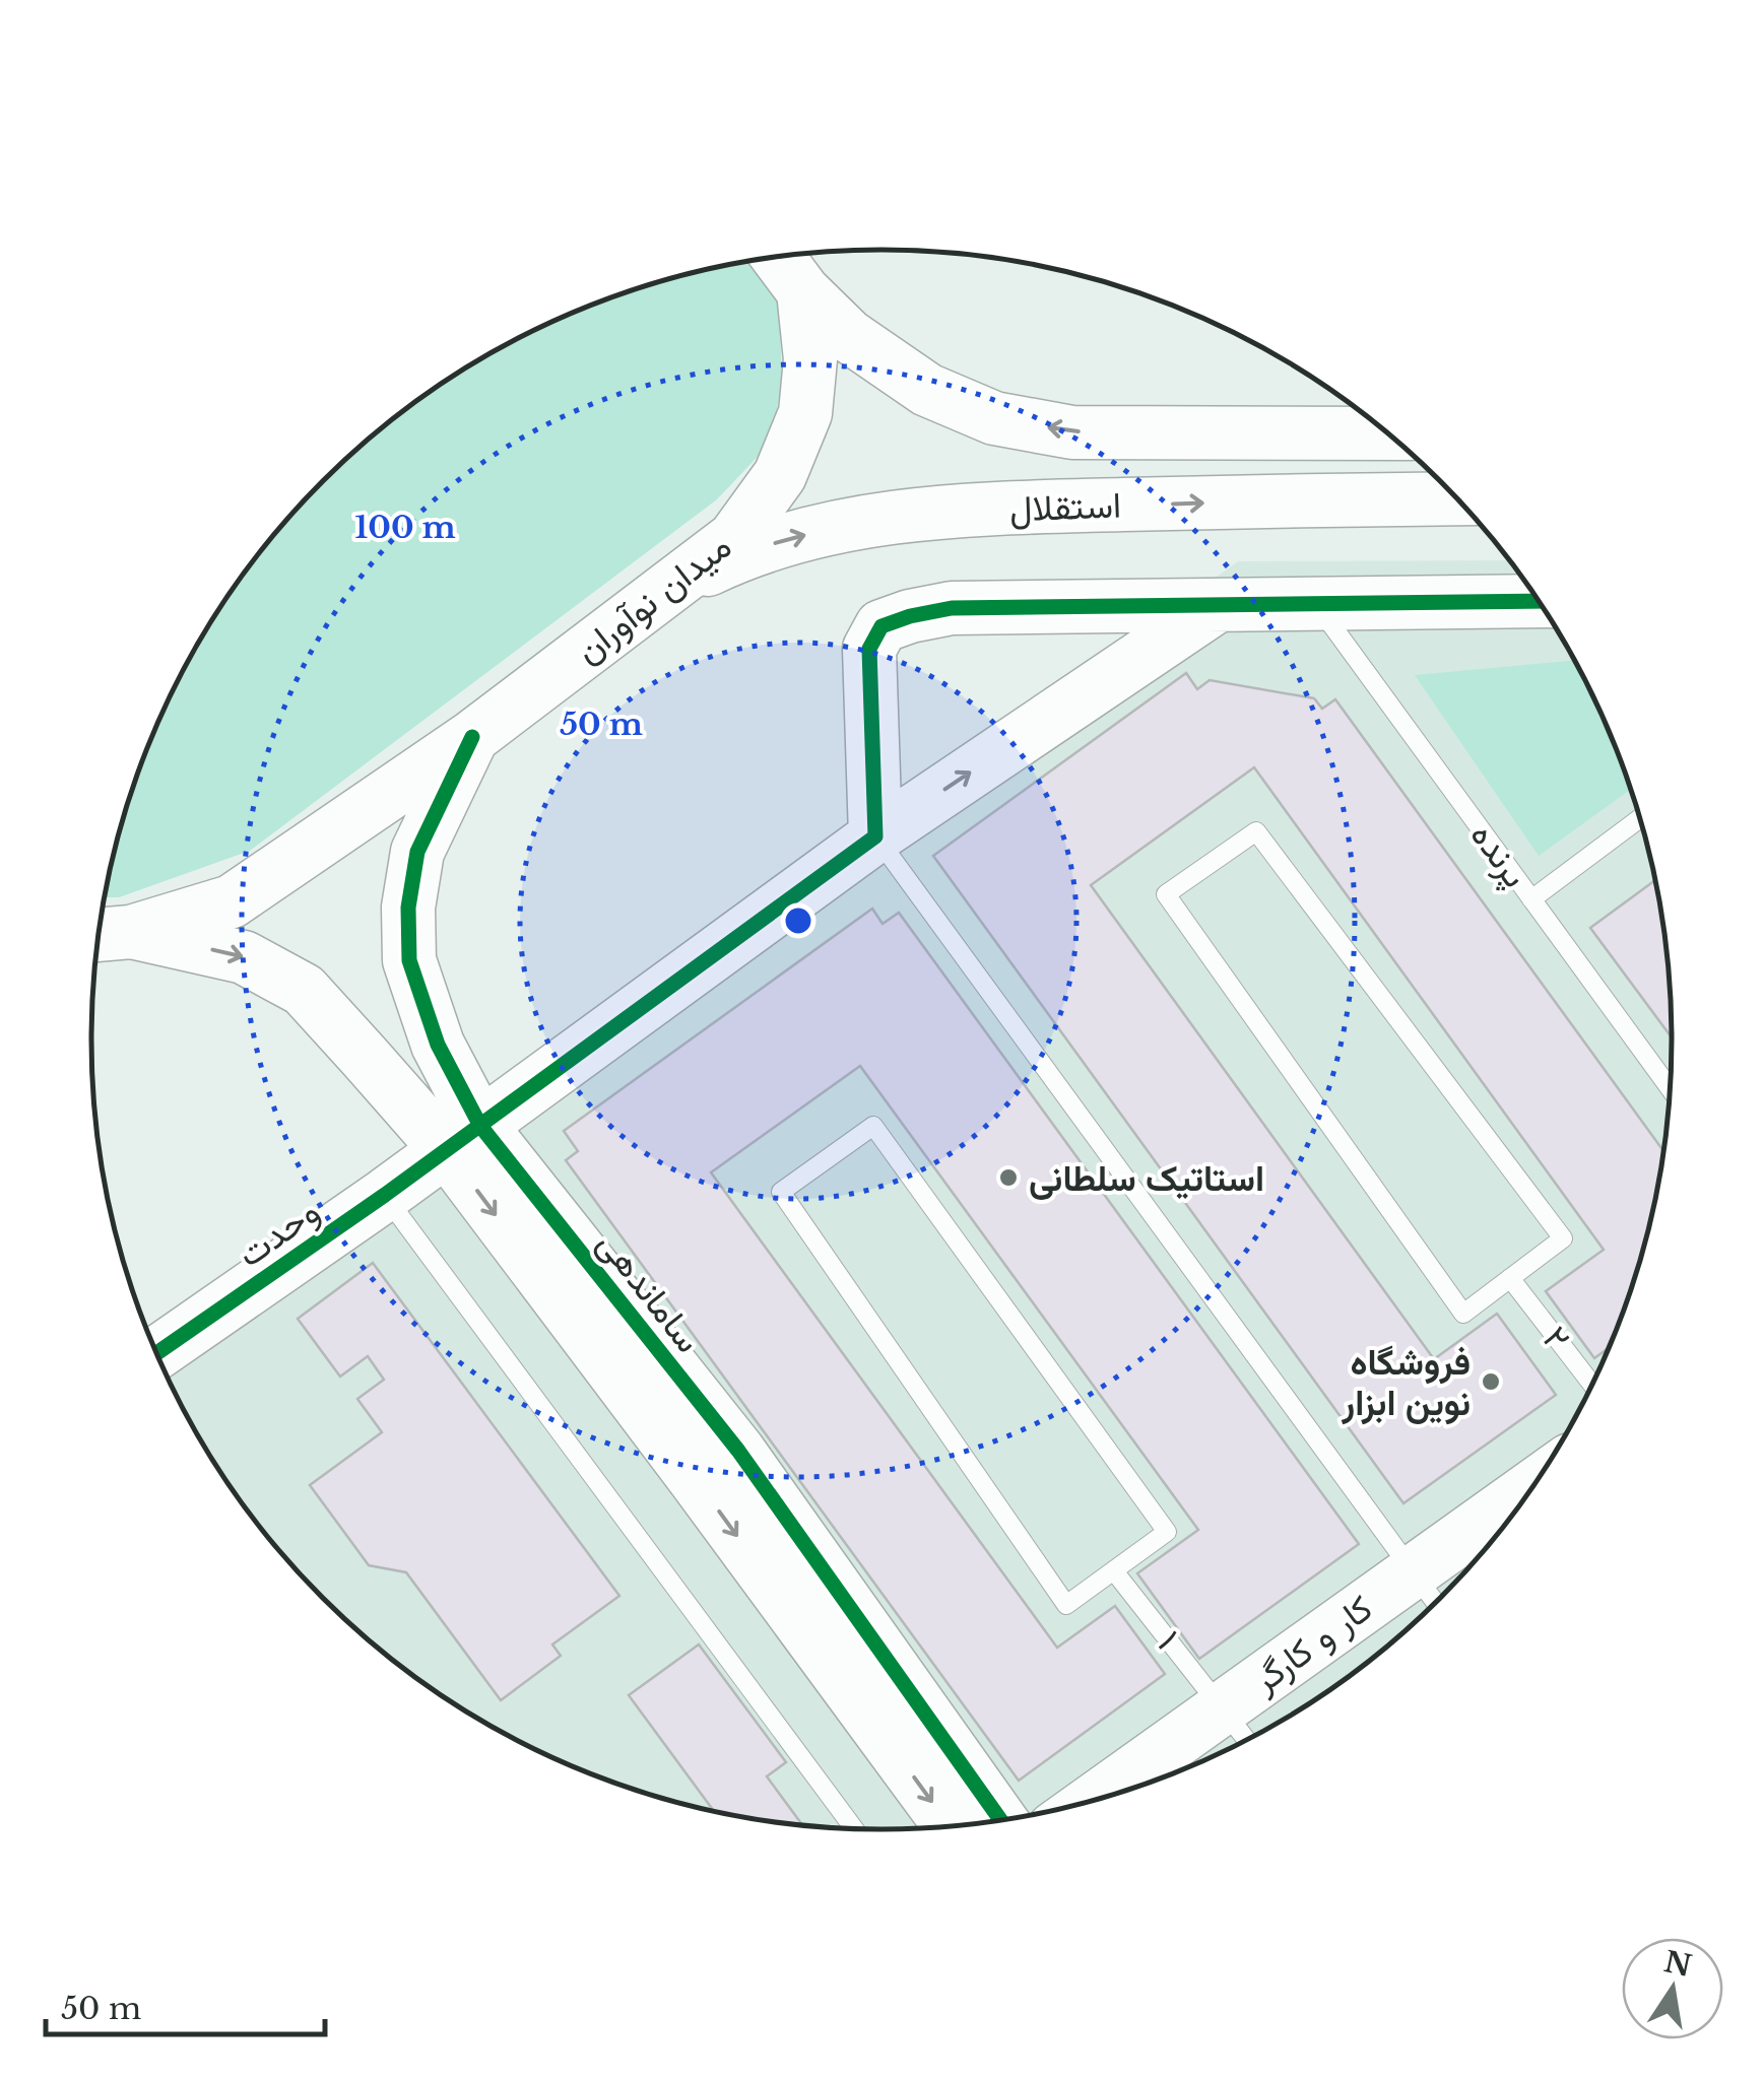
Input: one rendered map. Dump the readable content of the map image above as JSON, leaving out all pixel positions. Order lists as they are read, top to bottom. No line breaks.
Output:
{"streets":{"street":["استقلال","میدان نوآوران","وحدت","کار و کارگر"],"lane":["پرنده","۲","۱"],"cycle path":["ساماندهی"]},"crossings":[["استقلال","میدان نوآوران"],["۱","کار و کارگر"]],"places":["استاتیک سلطانی","فروشگاه نوین ابزار"],"scale_bar":"50 m","north":"top","rings":["100 m","50 m"]}
